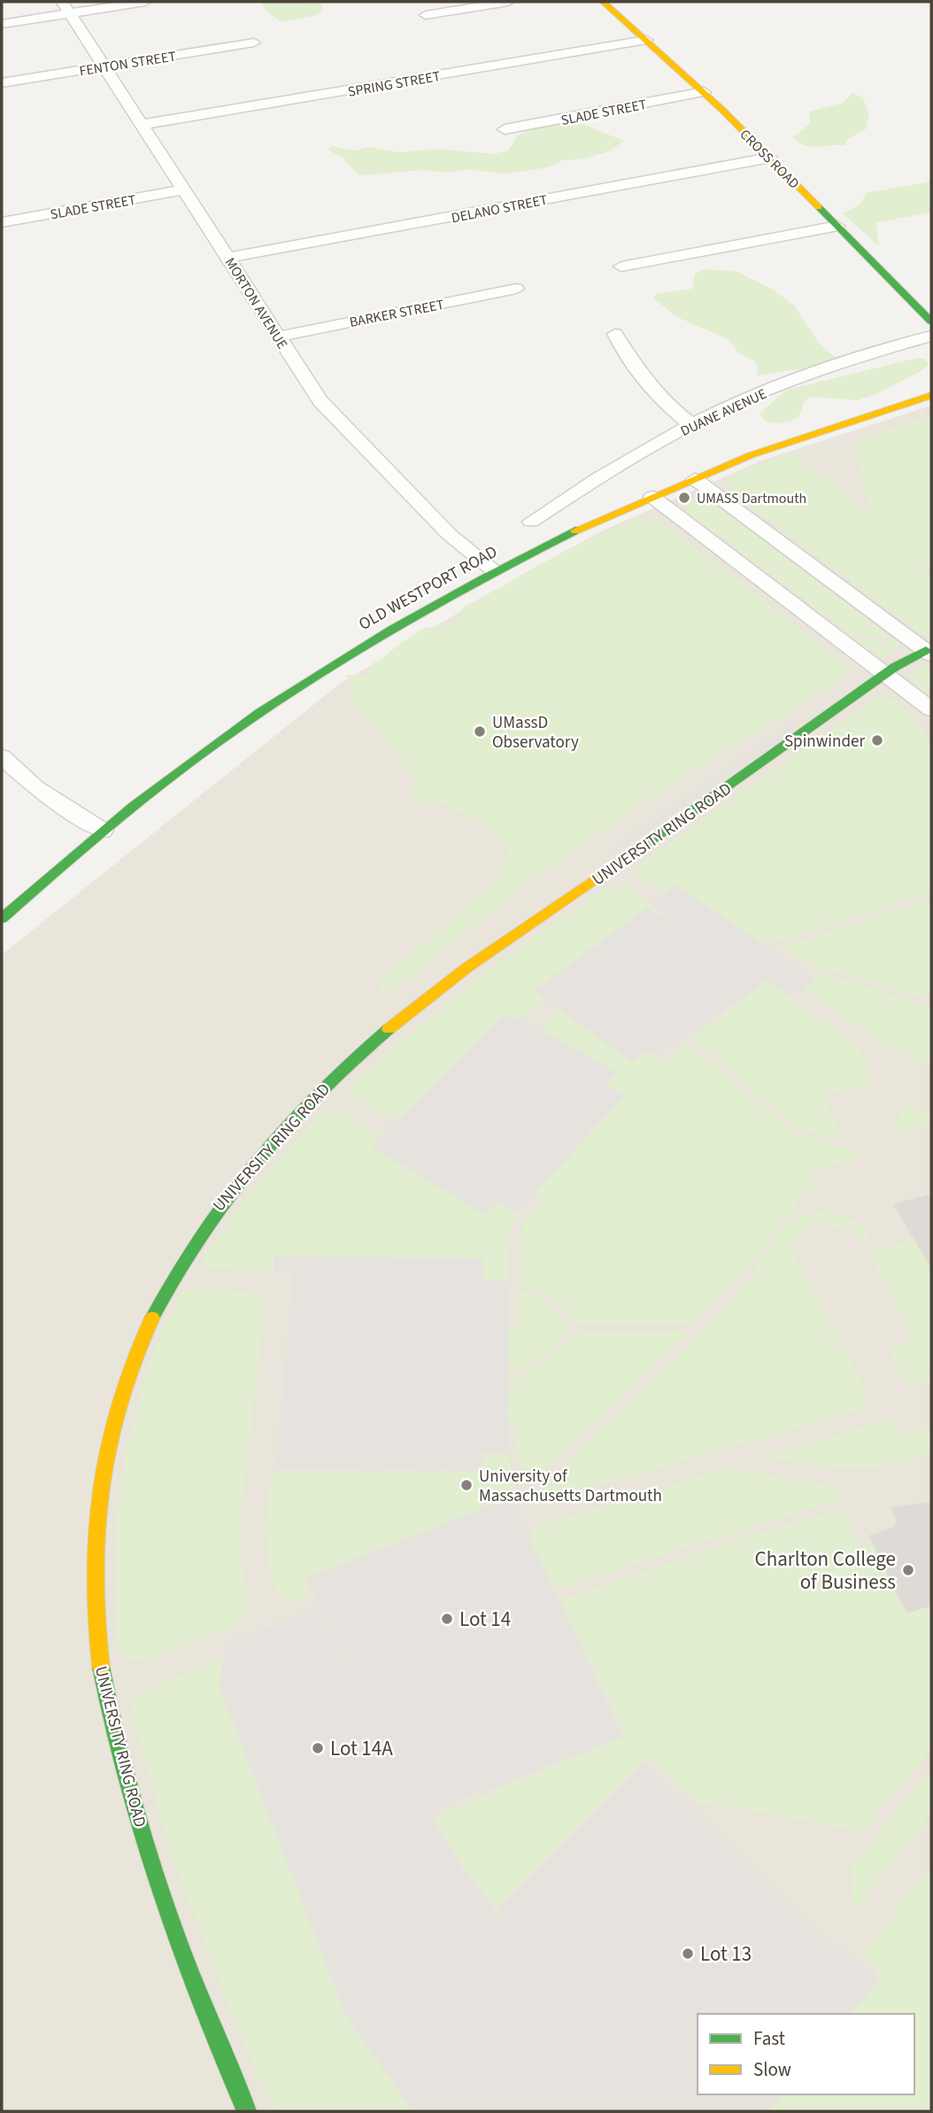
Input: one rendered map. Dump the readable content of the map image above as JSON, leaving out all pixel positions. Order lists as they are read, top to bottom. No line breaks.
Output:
{"streets":{"street":["FENTON STREET","SPRING STREET","SLADE STREET","CROSS ROAD","DELANO STREET","MORTON AVENUE","BARKER STREET","DUANE AVENUE","OLD WESTPORT ROAD","UNIVERSITY RING ROAD"]},"crossings":[["FENTON STREET","MORTON AVENUE"],["SPRING STREET","CROSS ROAD"],["SPRING STREET","MORTON AVENUE"],["SLADE STREET","CROSS ROAD"],["SLADE STREET","MORTON AVENUE"],["CROSS ROAD","DELANO STREET"],["DELANO STREET","MORTON AVENUE"],["MORTON AVENUE","BARKER STREET"],["MORTON AVENUE","OLD WESTPORT ROAD"],["OLD WESTPORT ROAD","UNIVERSITY RING ROAD"]],"places":["UMASS Dartmouth","UMassD Observatory","Spinwinder","University of Massachusetts Dartmouth","Charlton College of Business","Lot 14","Lot 14A","Lot 13"],"legend":["Fast","Slow"]}
